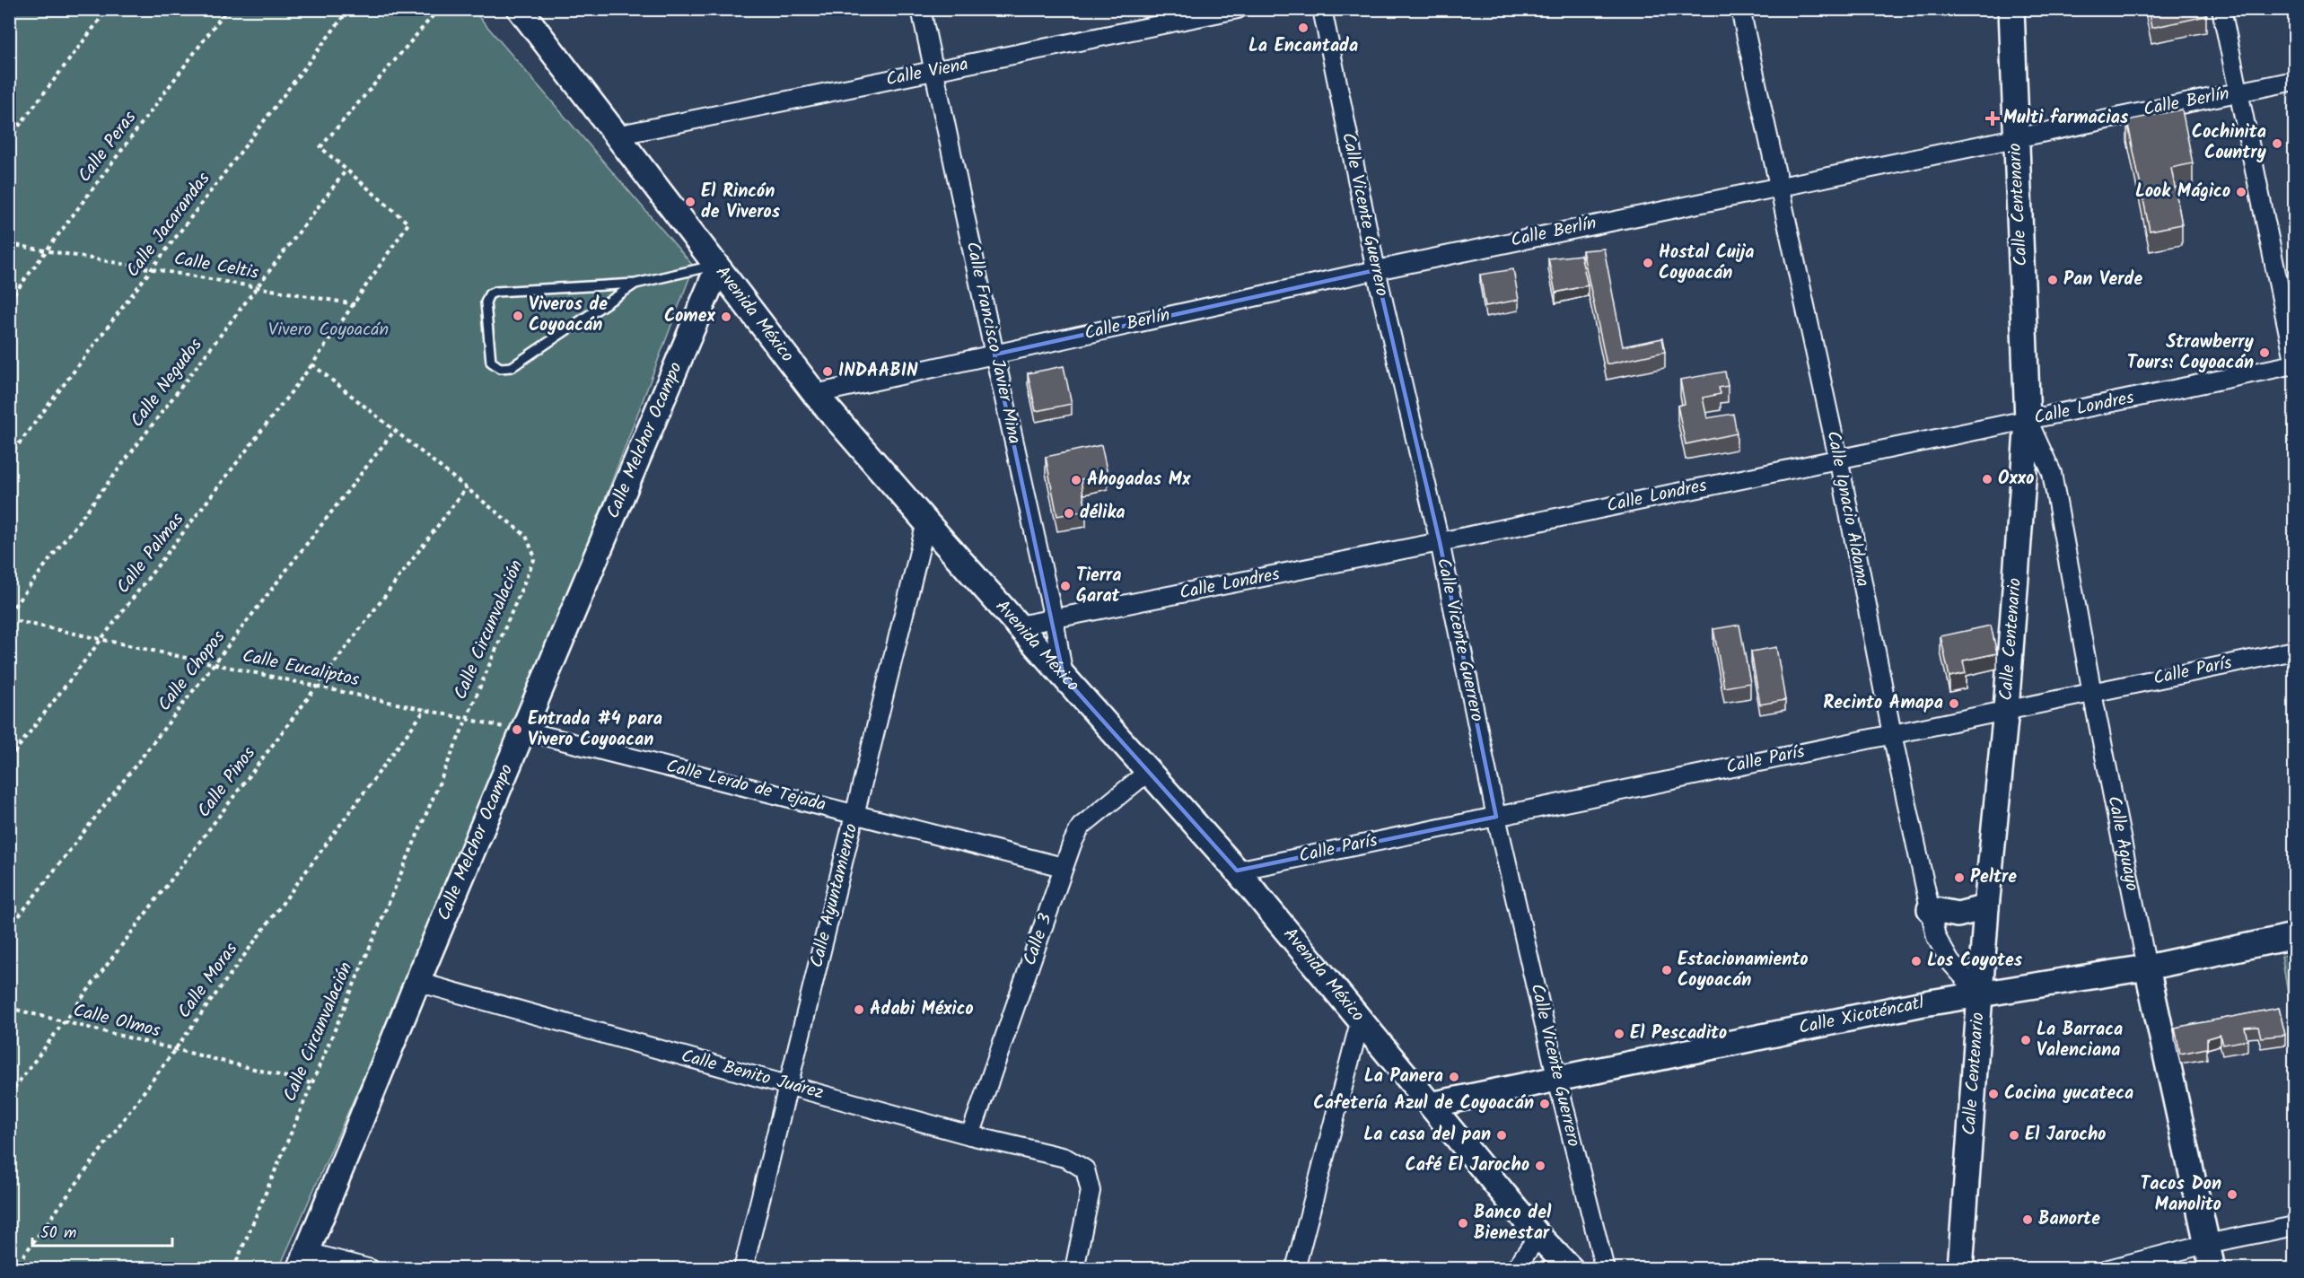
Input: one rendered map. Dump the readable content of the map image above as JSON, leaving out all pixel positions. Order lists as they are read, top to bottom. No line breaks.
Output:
{"streets":{"street":["Calle Viena","Calle Berlín","Calle Centenario","Calle Vicente Guerrero","Avenida México","Calle Francisco Javier Mina","Calle Londres","Calle Melchor Ocampo","Calle Ignacio Aldama","Calle París","Calle Lerdo de Tejada","Calle Aguayo","Calle Ayuntamiento","Calle 3","Calle Xicoténcatl","Calle Benito Juárez"],"path":["Calle Peras","Calle Jacarandas","Calle Celtis","Calle Negudos","Calle Palmas","Calle Circunvalación","Calle Eucaliptos","Calle Chopos","Calle Pinos","Calle Moras","Calle Olmos"]},"crossings":[["Calle Viena","Avenida México"],["Calle Viena","Calle Francisco Javier Mina"],["Calle Berlín","Calle Centenario"],["Calle Berlín","Calle Vicente Guerrero"],["Calle Berlín","Avenida México"],["Calle Berlín","Calle Francisco Javier Mina"],["Calle Berlín","Calle Ignacio Aldama"],["Calle Peras","Calle Celtis"],["Calle Centenario","Calle Londres"],["Calle Centenario","Calle Ignacio Aldama"],["Calle Centenario","Calle París"],["Calle Centenario","Calle Aguayo"],["Calle Centenario","Calle Xicoténcatl"],["Calle Vicente Guerrero","Calle Londres"],["Calle Vicente Guerrero","Calle París"],["Calle Vicente Guerrero","Calle Xicoténcatl"],["Calle Jacarandas","Calle Celtis"],["Calle Celtis","Calle Negudos"],["Avenida México","Calle Francisco Javier Mina"],["Avenida México","Calle Londres"],["Avenida México","Calle Melchor Ocampo"],["Avenida México","Calle París"],["Avenida México","Calle Ayuntamiento"],["Avenida México","Calle 3"],["Avenida México","Calle Xicoténcatl"],["Calle Francisco Javier Mina","Calle Londres"],["Calle Londres","Calle Ignacio Aldama"],["Calle Londres","Calle Aguayo"],["Calle Melchor Ocampo","Calle Eucaliptos"],["Calle Melchor Ocampo","Calle Lerdo de Tejada"],["Calle Melchor Ocampo","Calle Benito Juárez"],["Calle Ignacio Aldama","Calle París"],["Calle Ignacio Aldama","Calle Xicoténcatl"],["Calle Palmas","Calle Circunvalación"],["Calle Palmas","Calle Eucaliptos"],["Calle Circunvalación","Calle Eucaliptos"],["Calle Circunvalación","Calle Chopos"],["Calle Circunvalación","Calle Pinos"],["Calle Circunvalación","Calle Olmos"],["Calle Eucaliptos","Calle Chopos"],["Calle Eucaliptos","Calle Pinos"],["Calle Eucaliptos","Calle Lerdo de Tejada"],["Calle Eucaliptos","Calle Moras"],["Calle París","Calle Aguayo"],["Calle Pinos","Calle Olmos"],["Calle Lerdo de Tejada","Calle Ayuntamiento"],["Calle Lerdo de Tejada","Calle 3"],["Calle Aguayo","Calle Xicoténcatl"],["Calle Ayuntamiento","Calle Benito Juárez"],["Calle 3","Calle Benito Juárez"],["Calle Moras","Calle Olmos"]],"parks":["Vivero Coyoacán"],"places":{"other":["La Encantada","Cochinita Country","Look Mágico","El Rincón de Viveros","Hostal Cuija Coyoacán","Pan Verde","Viveros de Coyoacán","Comex","Strawberry Tours: Coyoacán","INDAABIN","Oxxo","Ahogadas Mx","délika","Tierra Garat","Recinto Amapa","Entrada #4 para Vivero Coyoacan","Peltre","Los Coyotes","Estacionamiento Coyoacán","Adabi México","El Pescadito","La Barraca Valenciana","La Panera","Cocina yucateca","Cafetería Azul de Coyoacán","La casa del pan","El Jarocho","Café El Jarocho","Tacos Don Manolito","Banorte","Banco del Bienestar"],"health":["Multi farmacias"]},"scale_bar":"50 m"}
